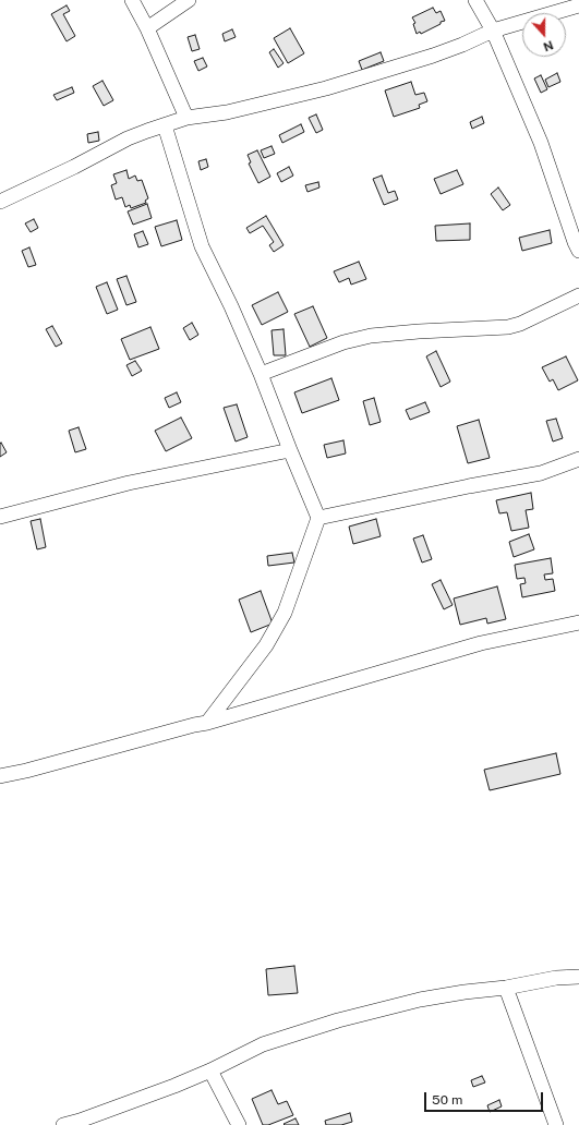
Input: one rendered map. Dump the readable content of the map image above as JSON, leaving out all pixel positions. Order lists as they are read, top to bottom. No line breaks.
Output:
{"scale_bar":"50 m","north":"bottom"}
